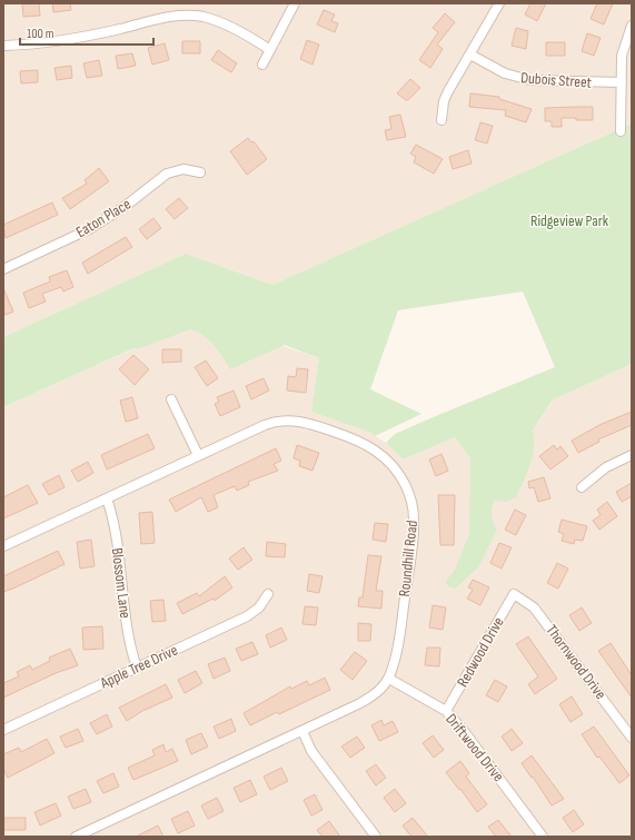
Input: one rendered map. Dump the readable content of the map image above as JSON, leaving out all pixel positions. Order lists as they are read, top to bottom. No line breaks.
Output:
{"streets":{"street":["Dubois Street","Eaton Place","Roundhill Road","Blossom Lane","Redwood Drive","Thornwood Drive","Apple Tree Drive","Driftwood Drive"]},"crossings":[["Roundhill Road","Blossom Lane"],["Roundhill Road","Driftwood Drive"],["Blossom Lane","Apple Tree Drive"],["Redwood Drive","Thornwood Drive"],["Redwood Drive","Driftwood Drive"]],"parks":["Ridgeview Park"],"scale_bar":"100 m"}
